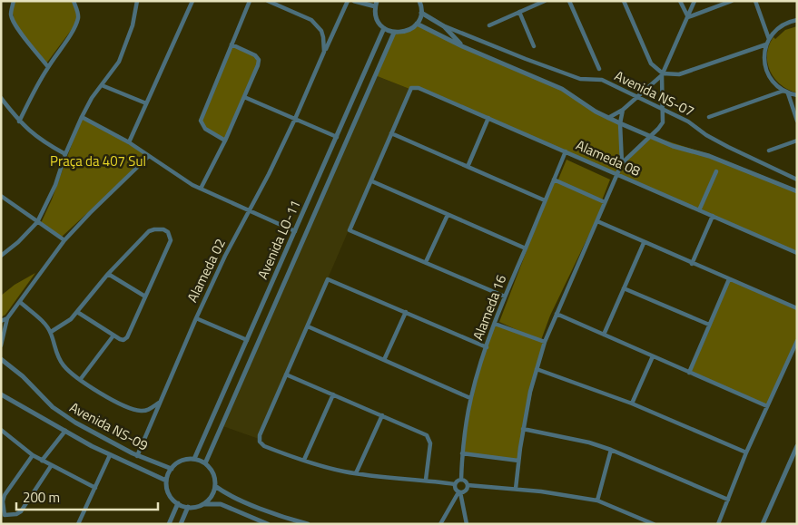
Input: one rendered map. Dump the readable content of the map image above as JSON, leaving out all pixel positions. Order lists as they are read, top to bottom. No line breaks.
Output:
{"streets":{"street":["Avenida NS-07","Alameda 08","Avenida LO-11","Alameda 02","Alameda 16","Avenida NS-09"]},"crossings":[["Alameda 08","Alameda 16"],["Avenida LO-11","Avenida NS-09"],["Alameda 02","Avenida NS-09"]],"parks":["Praça da 407 Sul"],"scale_bar":"200 m"}
